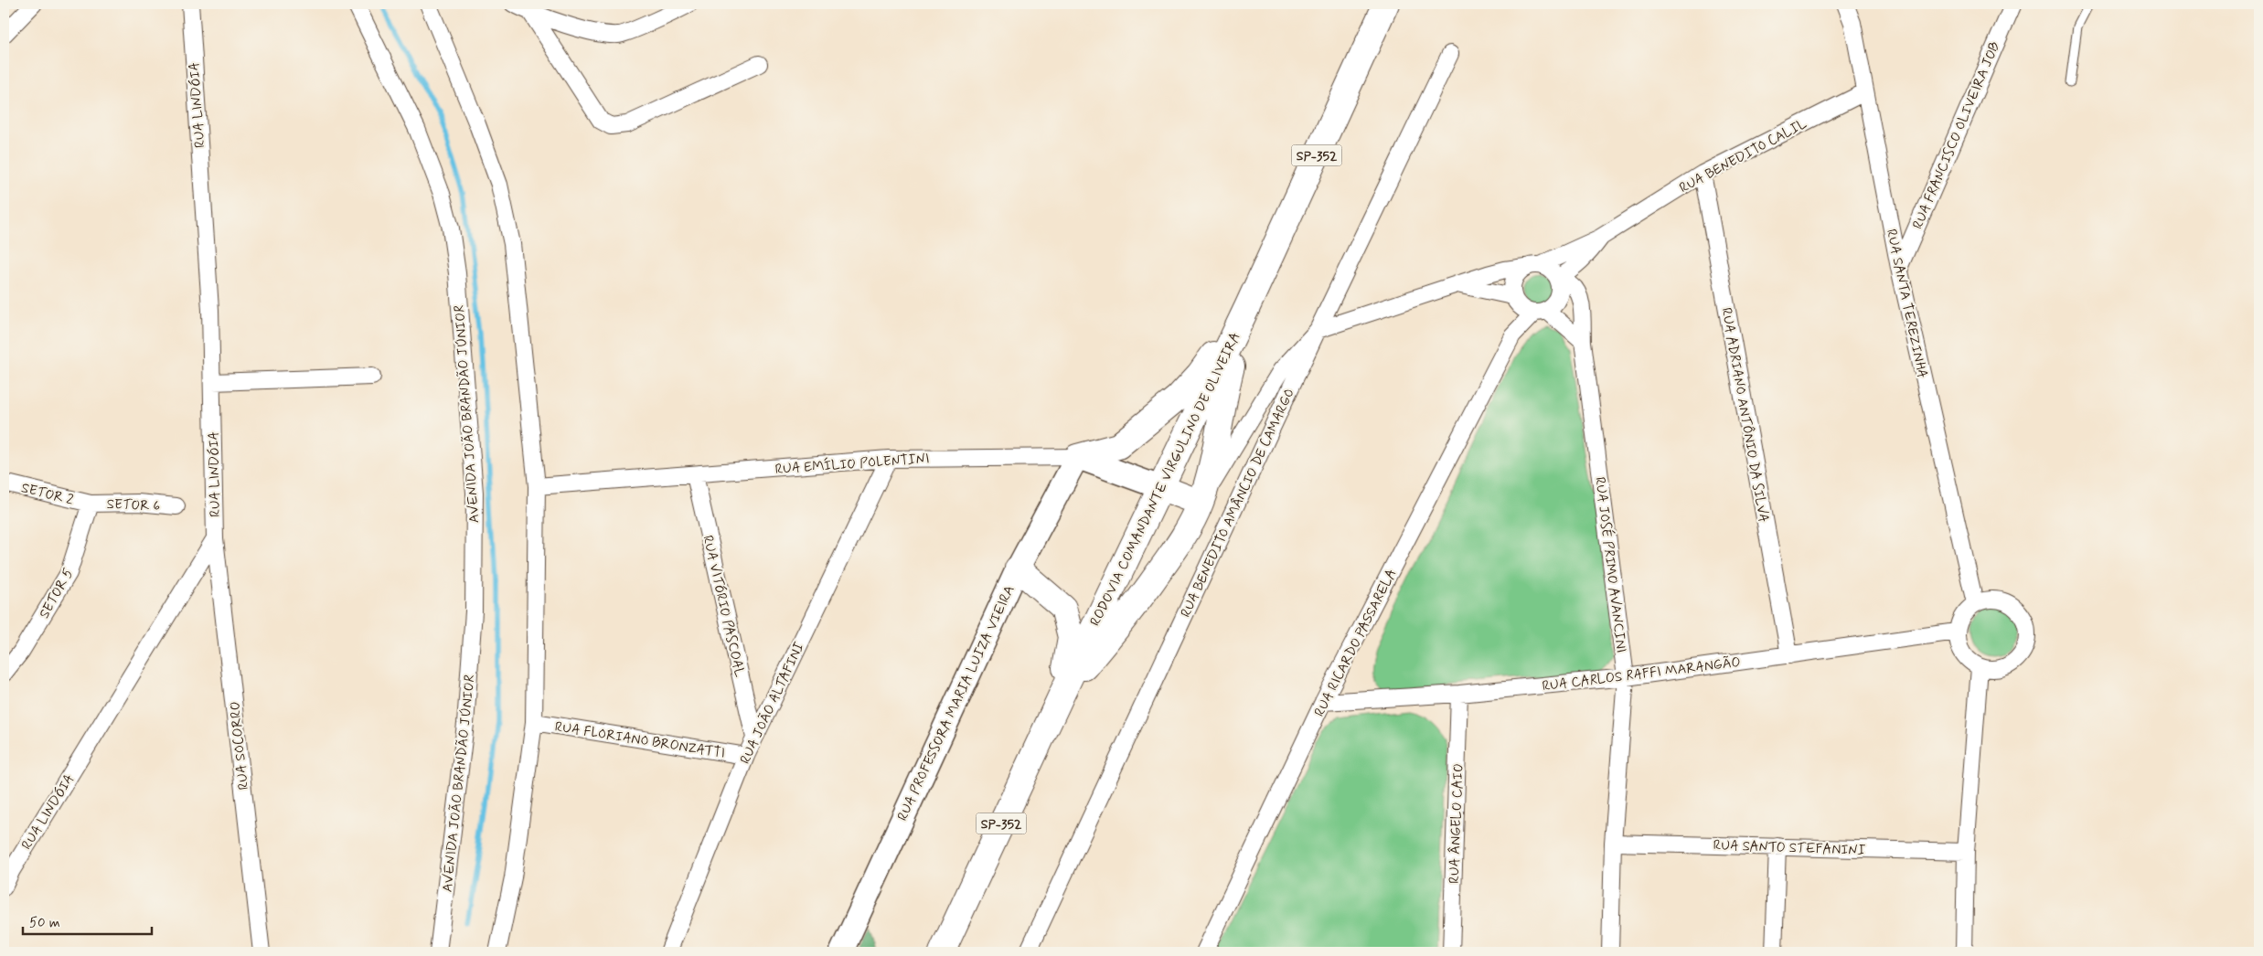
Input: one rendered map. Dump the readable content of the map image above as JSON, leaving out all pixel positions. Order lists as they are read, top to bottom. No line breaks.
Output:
{"streets":{"highway":["SP-352","RODOVIA COMANDANTE VIRGULINO DE OLIVEIRA"],"street":["RUA LINDÓIA","RUA FRANCISCO OLIVEIRA JOB","RUA BENEDITO CALIL","RUA SANTA TEREZINHA","AVENIDA JOÃO BRANDÃO JÚNIOR","RUA ADRIANO ANTÔNIO DA SILVA","RUA EMÍLIO POLENTINI","SETOR 2","RUA BENEDITO AMÂNCIO DE CAMARGO","SETOR 6","RUA JOSÉ PRIMO AVANCINI","SETOR 5","RUA VITÓRIO PASCOAL","RUA RICARDO PASSARELA","RUA CARLOS RAFFI MARANGÃO","RUA JOÃO ALTAFINI","RUA PROFESSORA MARIA LUIZA VIEIRA","RUA FLORIANO BRONZATTI","RUA SOCORRO","RUA ÂNGELO CAIO","RUA SANTO STEFANINI"]},"crossings":[["RUA LINDÓIA","RUA SOCORRO"],["RUA FRANCISCO OLIVEIRA JOB","RUA SANTA TEREZINHA"],["RUA BENEDITO CALIL","RUA SANTA TEREZINHA"],["RUA BENEDITO CALIL","RUA ADRIANO ANTÔNIO DA SILVA"],["RUA BENEDITO CALIL","RUA BENEDITO AMÂNCIO DE CAMARGO"],["RUA BENEDITO CALIL","RUA JOSÉ PRIMO AVANCINI"],["RUA BENEDITO CALIL","RUA RICARDO PASSARELA"],["RUA SANTA TEREZINHA","RUA CARLOS RAFFI MARANGÃO"],["RUA ADRIANO ANTÔNIO DA SILVA","RUA CARLOS RAFFI MARANGÃO"],["RUA EMÍLIO POLENTINI","RODOVIA COMANDANTE VIRGULINO DE OLIVEIRA"],["RUA EMÍLIO POLENTINI","RUA VITÓRIO PASCOAL"],["RUA EMÍLIO POLENTINI","RUA JOÃO ALTAFINI"],["RUA EMÍLIO POLENTINI","RUA PROFESSORA MARIA LUIZA VIEIRA"],["SETOR 2","SETOR 6"],["SETOR 2","SETOR 5"],["SETOR 6","SETOR 5"],["RUA JOSÉ PRIMO AVANCINI","RUA RICARDO PASSARELA"],["RUA JOSÉ PRIMO AVANCINI","RUA CARLOS RAFFI MARANGÃO"],["RUA JOSÉ PRIMO AVANCINI","RUA SANTO STEFANINI"],["RUA VITÓRIO PASCOAL","RUA JOÃO ALTAFINI"],["RUA RICARDO PASSARELA","RUA CARLOS RAFFI MARANGÃO"],["RUA CARLOS RAFFI MARANGÃO","RUA ÂNGELO CAIO"],["RUA JOÃO ALTAFINI","RUA FLORIANO BRONZATTI"]],"scale_bar":"50 m"}
